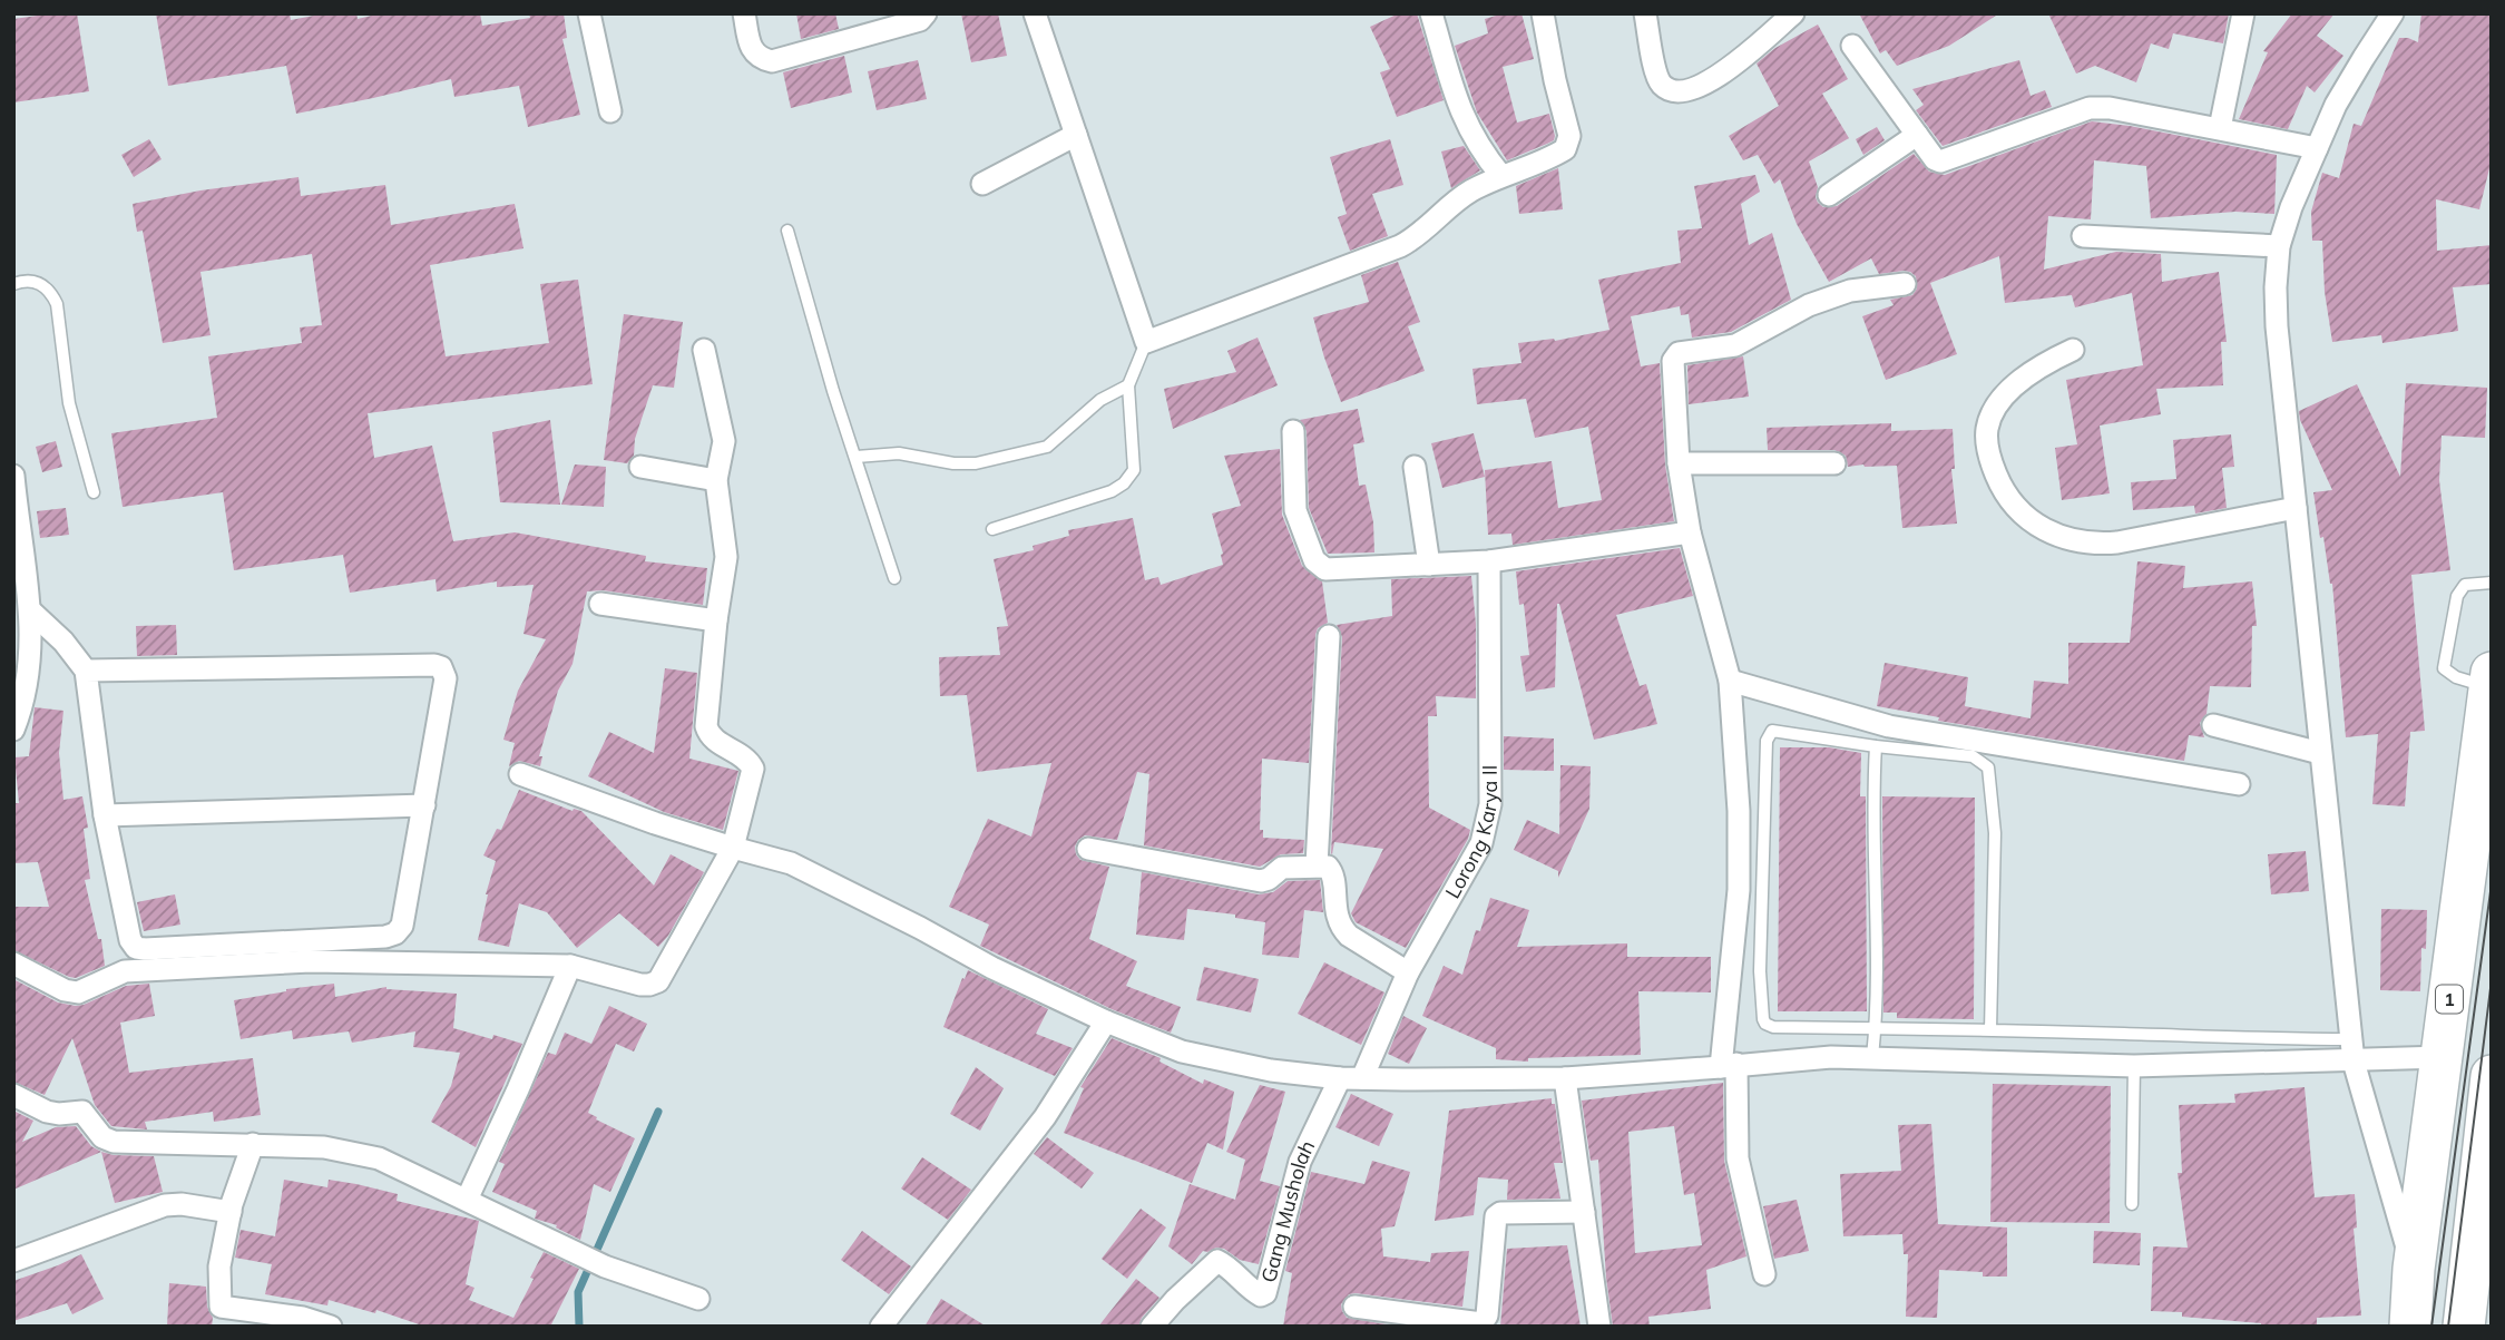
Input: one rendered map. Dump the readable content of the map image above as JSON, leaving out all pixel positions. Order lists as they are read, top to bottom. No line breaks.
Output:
{"streets":{"highway":["1"],"street":["Lorong Karya II","Gang Musholah"]}}
